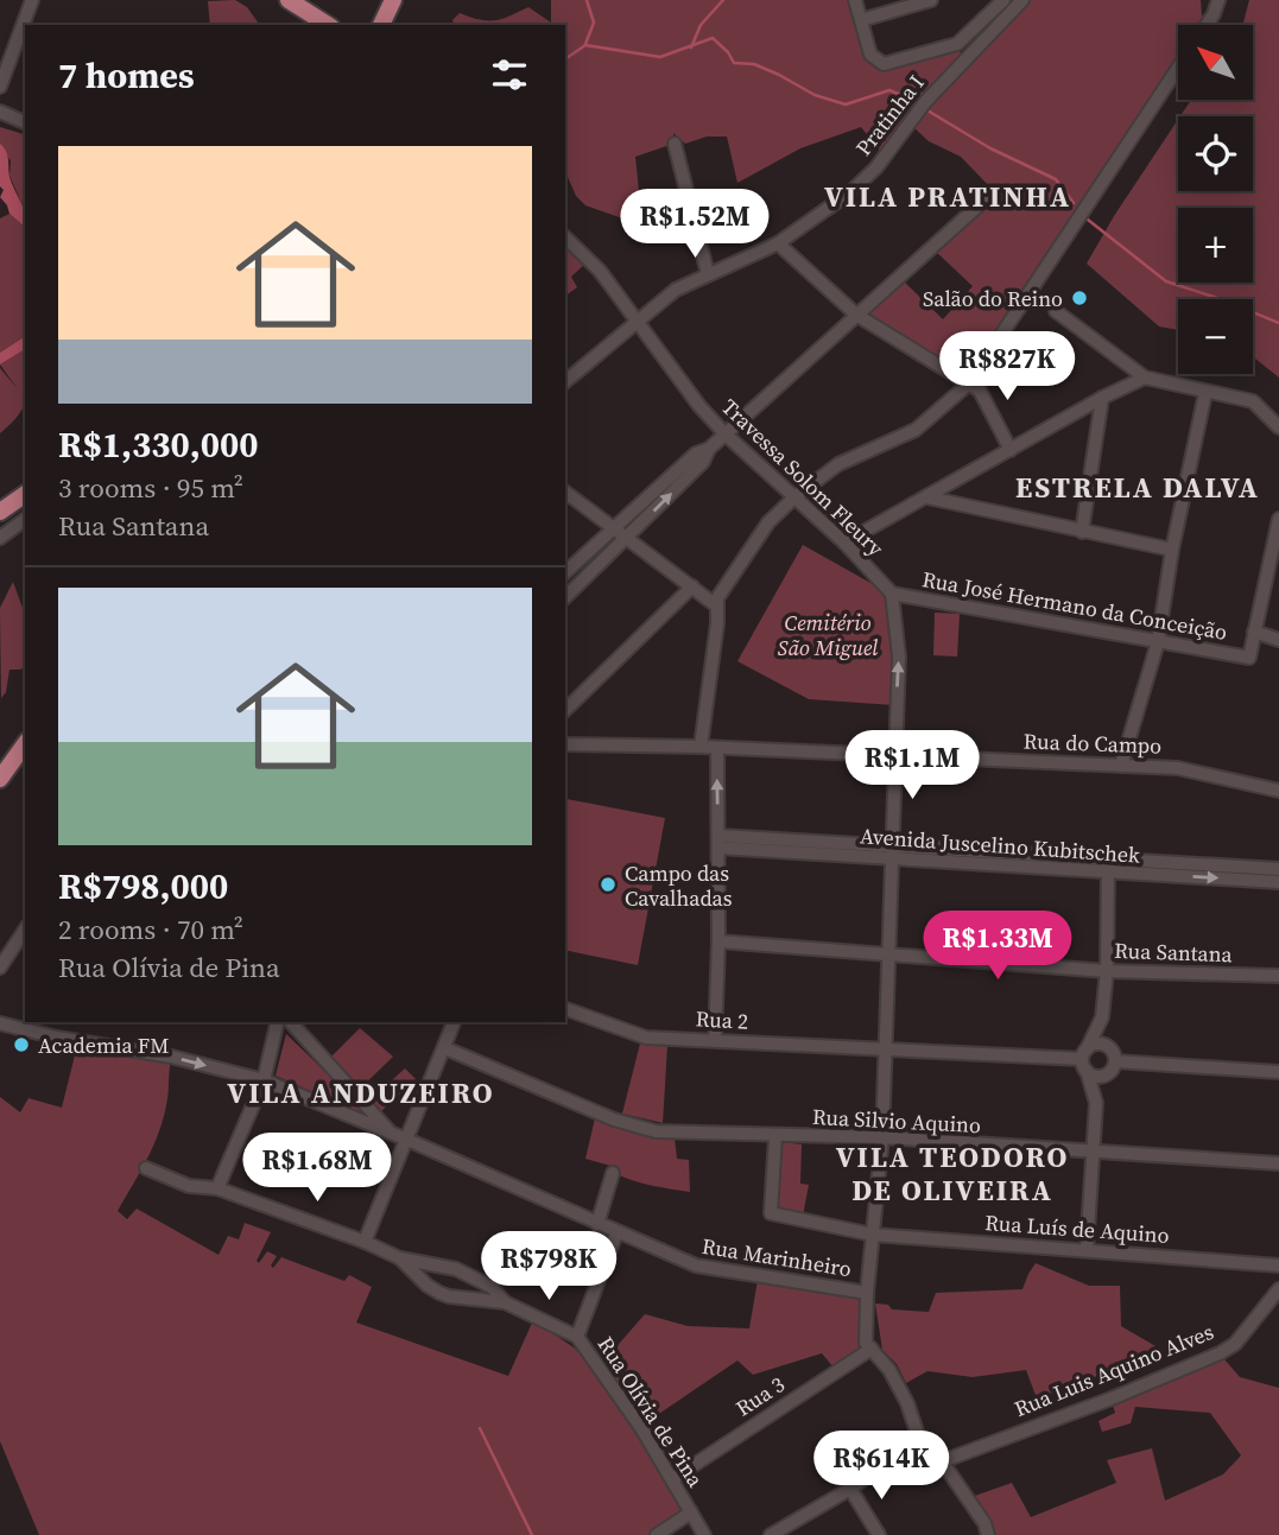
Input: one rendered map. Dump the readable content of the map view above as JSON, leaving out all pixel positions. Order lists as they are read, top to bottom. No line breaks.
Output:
{"streets":{"street":["Pratinha I","Travessa Solom Fleury","Rua José Hermano da Conceição","Rua do Campo","Avenida Juscelino Kubitschek","Rua Santana","Rua 2","Rua Silvio Aquino","Rua Luís de Aquino","Rua Marinheiro","Rua Luis Aquino Alves","Rua 3","Rua Olívia de Pina"]},"crossings":[["Pratinha I","Travessa Solom Fleury"],["Travessa Solom Fleury","Rua José Hermano da Conceição"],["Rua Silvio Aquino","Rua Luís de Aquino"],["Rua Luís de Aquino","Rua Luis Aquino Alves"],["Rua 3","Rua Olívia de Pina"]],"districts":["VILA PRATINHA","ESTRELA DALVA","VILA ANDUZEIRO","VILA TEODORO DE OLIVEIRA"],"parks":["Cemitério São Miguel"],"places":["Salão do Reino","Campo das Cavalhadas","Academia FM"],"north":"top left","page":{"map_buttons":["+","−"],"heading":"7 homes","list":[{"name":"R$1,330,000","note":"3 rooms · 95 m² · Rua Santana"},{"name":"R$798,000","note":"2 rooms · 70 m² · Rua Olívia de Pina"}],"price":["R$1.52M","R$827K","R$1.1M","R$1.33M","R$1.68M","R$798K","R$614K"]}}
